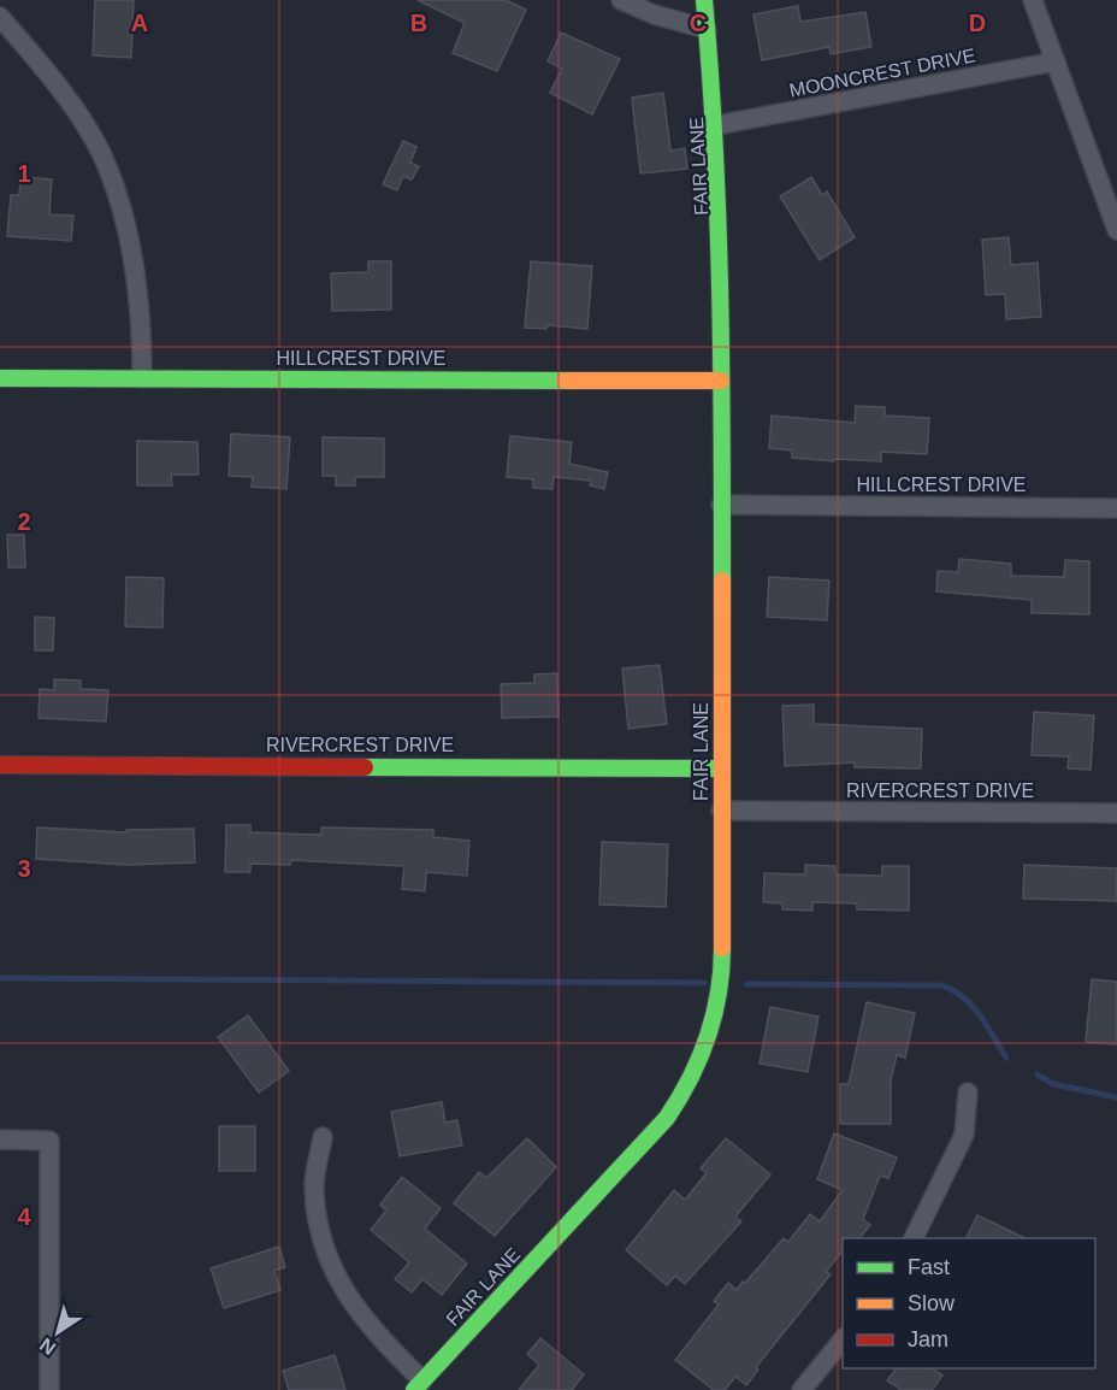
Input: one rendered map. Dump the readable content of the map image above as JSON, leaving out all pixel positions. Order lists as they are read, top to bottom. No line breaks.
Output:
{"streets":{"street":["MOONCREST DRIVE","FAIR LANE","HILLCREST DRIVE","RIVERCREST DRIVE"]},"crossings":[["MOONCREST DRIVE","FAIR LANE"],["FAIR LANE","HILLCREST DRIVE"],["FAIR LANE","RIVERCREST DRIVE"]],"legend":["Fast","Slow","Jam"],"north":"bottom left","grid":{"columns":["A","B","C","D"],"rows":["1","2","3","4"]}}
